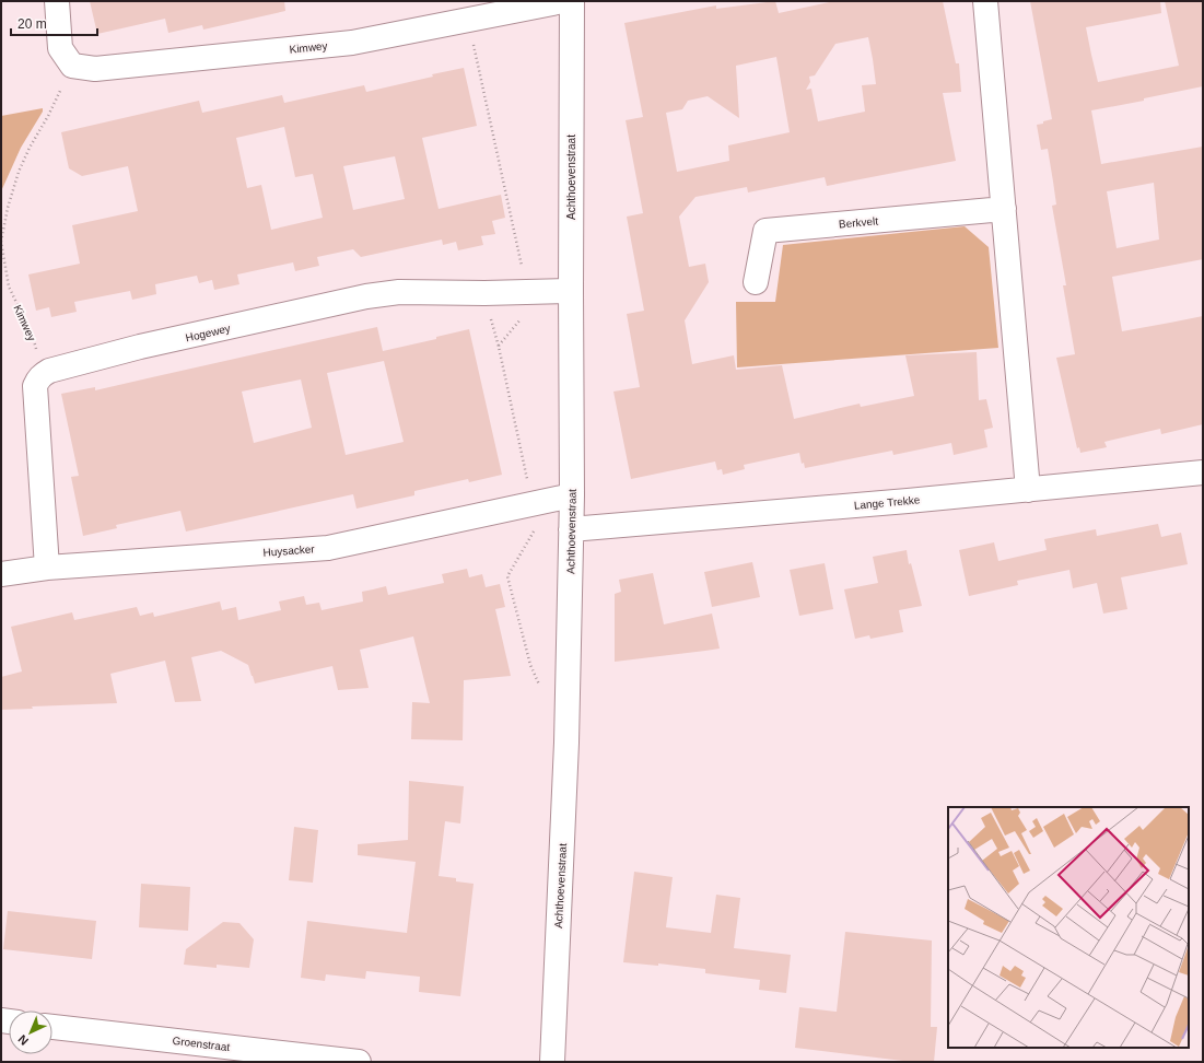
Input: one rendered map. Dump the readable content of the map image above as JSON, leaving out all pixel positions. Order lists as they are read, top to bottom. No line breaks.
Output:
{"streets":{"street":["Kimwey","Achthoevenstraat","Berkvelt","Hogewey","Lange Trekke","Huysacker","Groenstraat"]},"crossings":[["Kimwey","Hogewey"],["Achthoevenstraat","Hogewey"],["Achthoevenstraat","Lange Trekke"],["Achthoevenstraat","Huysacker"]],"scale_bar":"20 m","north":"bottom left"}
